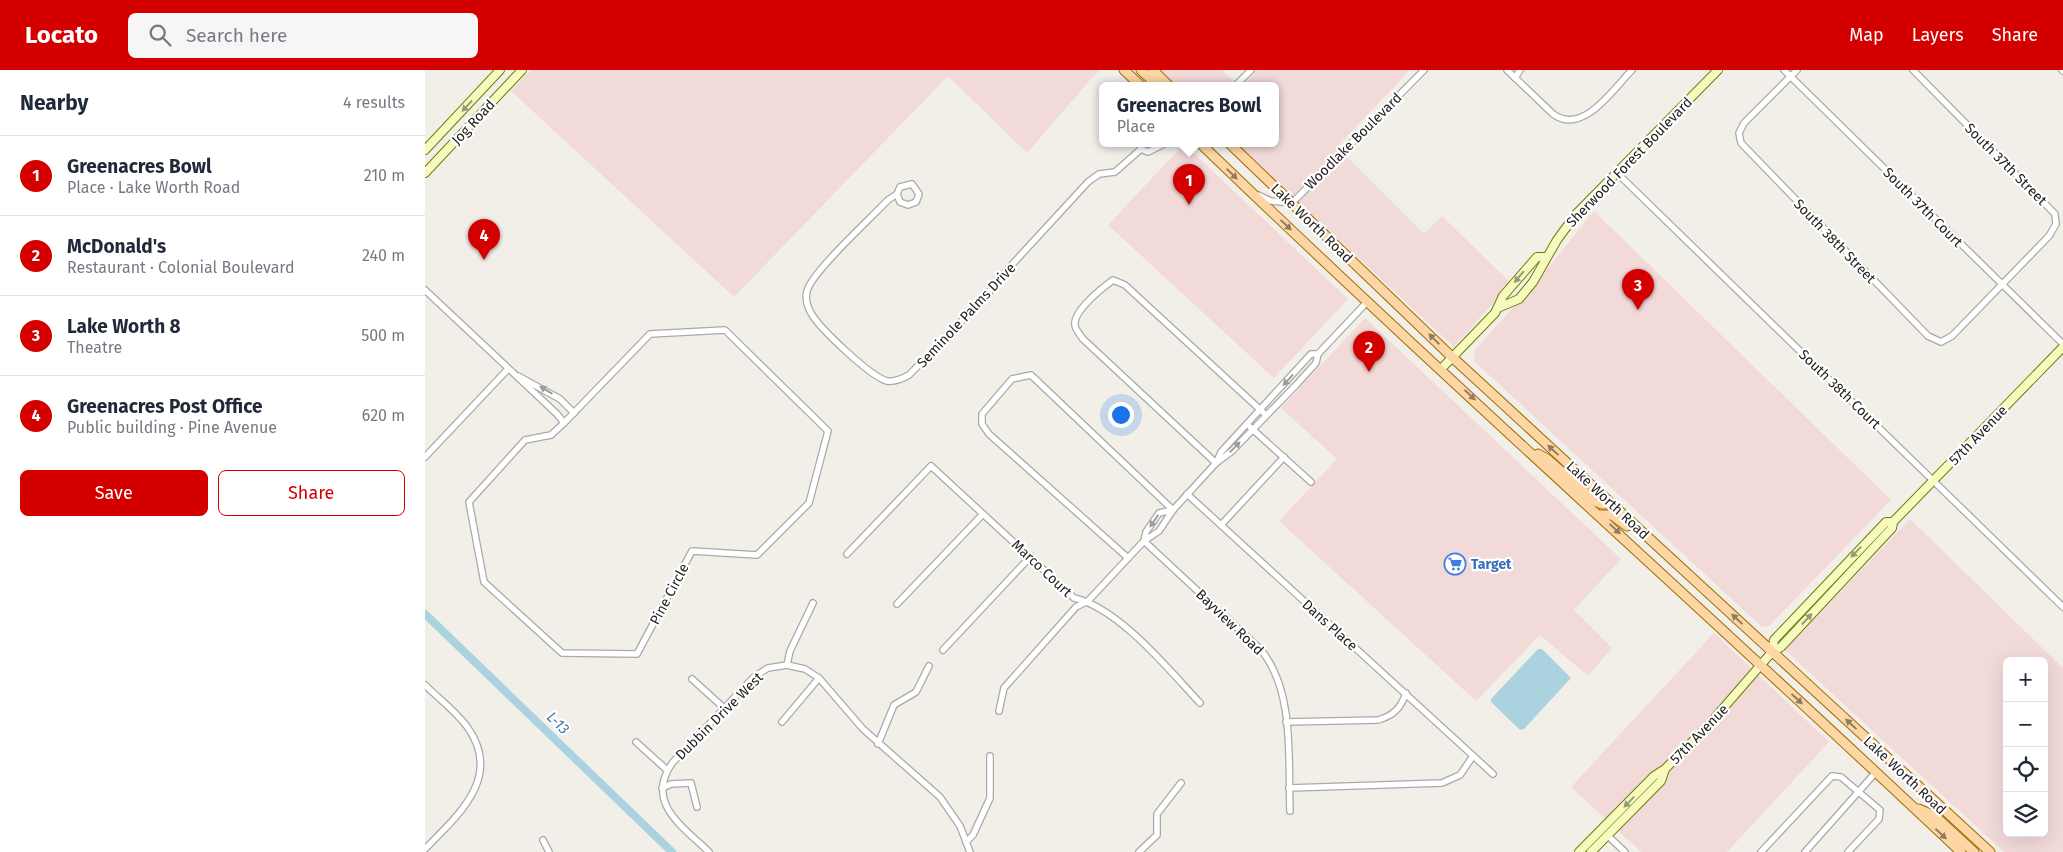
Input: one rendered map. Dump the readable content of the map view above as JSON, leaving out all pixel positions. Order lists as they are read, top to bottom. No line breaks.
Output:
{"streets":{"main road":["Lake Worth Road"],"street":["Jog Road","Woodlake Boulevard","Sherwood Forest Boulevard","South 37th Street","South 37th Court","South 38th Street","Seminole Palms Drive","South 38th Court","57th Avenue","Marco Court","Pine Circle","Bayview Road","Dans Place","Dubbin Drive West"]},"crossings":[["Woodlake Boulevard","Lake Worth Road"],["Sherwood Forest Boulevard","Lake Worth Road"],["Sherwood Forest Boulevard","South 38th Court"],["South 37th Street","South 37th Court"],["South 37th Street","South 38th Street"],["South 37th Court","South 38th Street"],["South 37th Court","57th Avenue"],["Lake Worth Road","57th Avenue"],["South 38th Court","57th Avenue"]],"water":["L-13"],"places":{"supermarket":["Target"]},"page":{"header":"Locato","search":"Search here","nav":["Map","Layers","Share"],"heading":["Nearby","4 results"],"popup":["Greenacres Bowl","Place"],"list":[{"mark":"1","name":"Greenacres Bowl","note":"Place · Lake Worth Road","value":"210 m"},{"mark":"2","name":"McDonald's","note":"Restaurant · Colonial Boulevard","value":"240 m"},{"mark":"3","name":"Lake Worth 8","note":"Theatre","value":"500 m"},{"mark":"4","name":"Greenacres Post Office","note":"Public building · Pine Avenue","value":"620 m"}],"pins":["1","4","3","2"],"buttons":["Save","Share"],"map_buttons":["+","−"]}}
